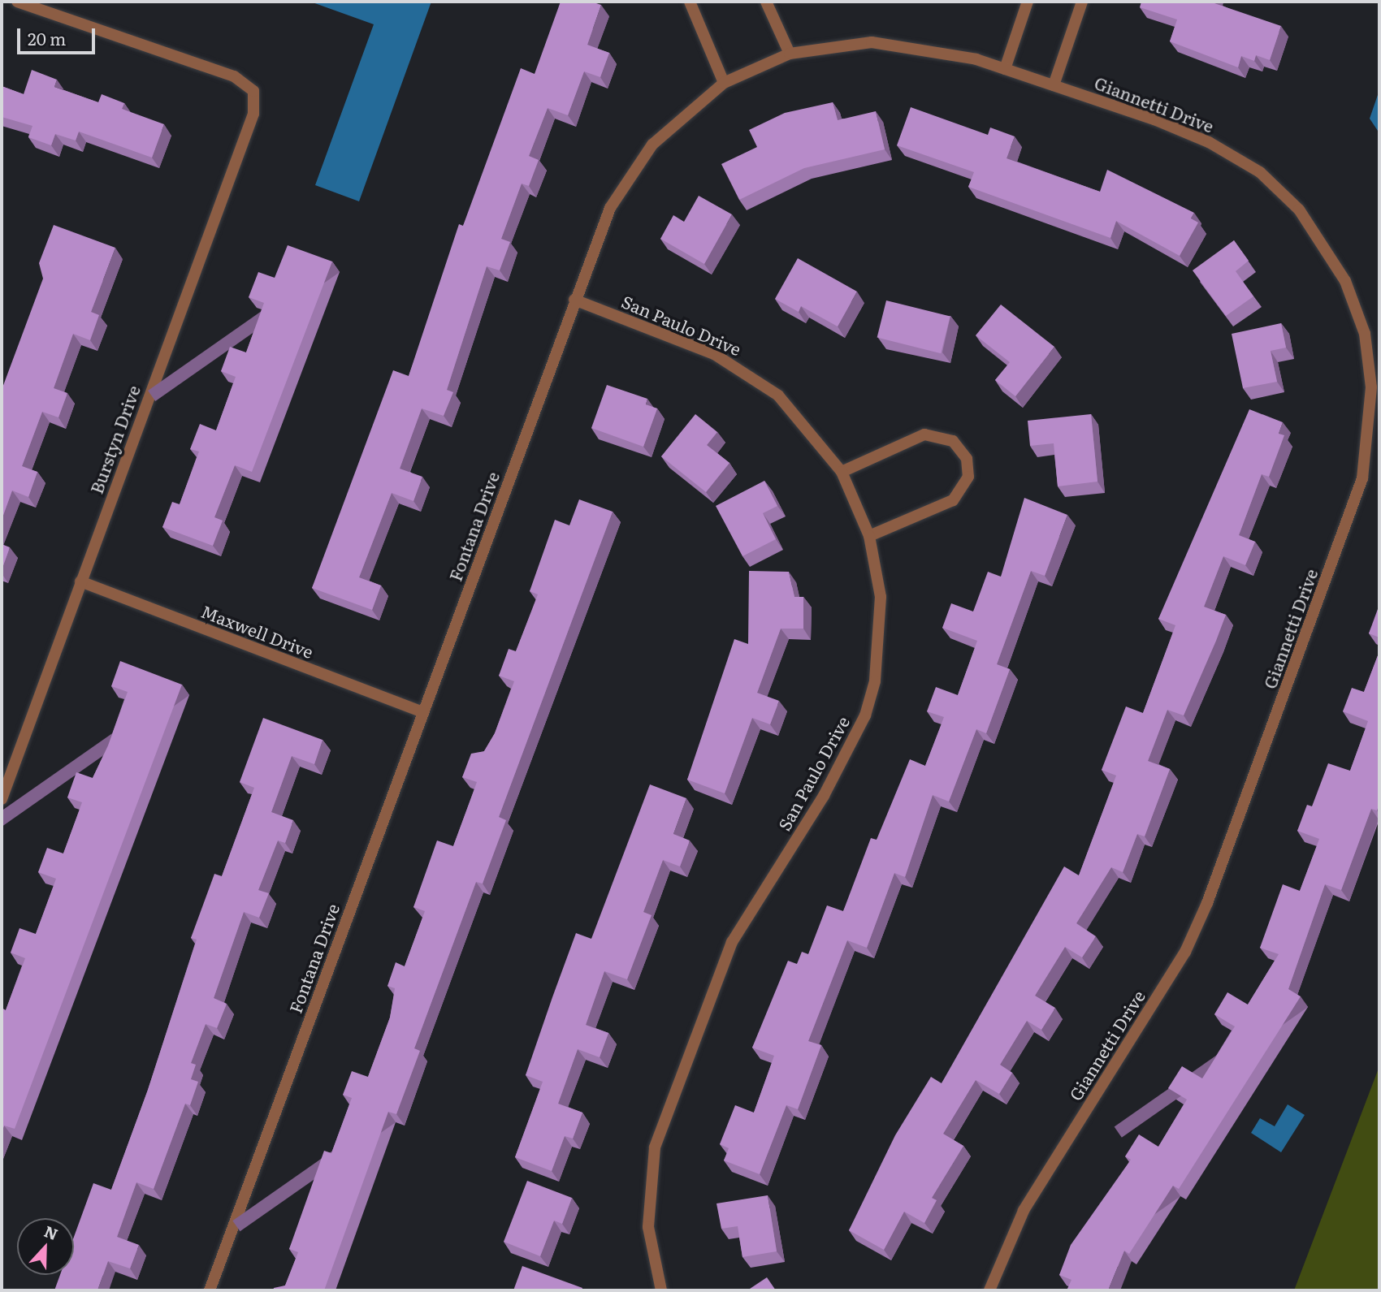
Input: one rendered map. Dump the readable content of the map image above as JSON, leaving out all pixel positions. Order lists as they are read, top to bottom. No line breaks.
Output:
{"streets":{"street":["Giannetti Drive","San Paulo Drive","Burstyn Drive","Fontana Drive","Maxwell Drive"]},"crossings":[["Giannetti Drive","Fontana Drive"],["San Paulo Drive","Fontana Drive"],["Burstyn Drive","Maxwell Drive"],["Fontana Drive","Maxwell Drive"]],"scale_bar":"20 m","north":"top"}
